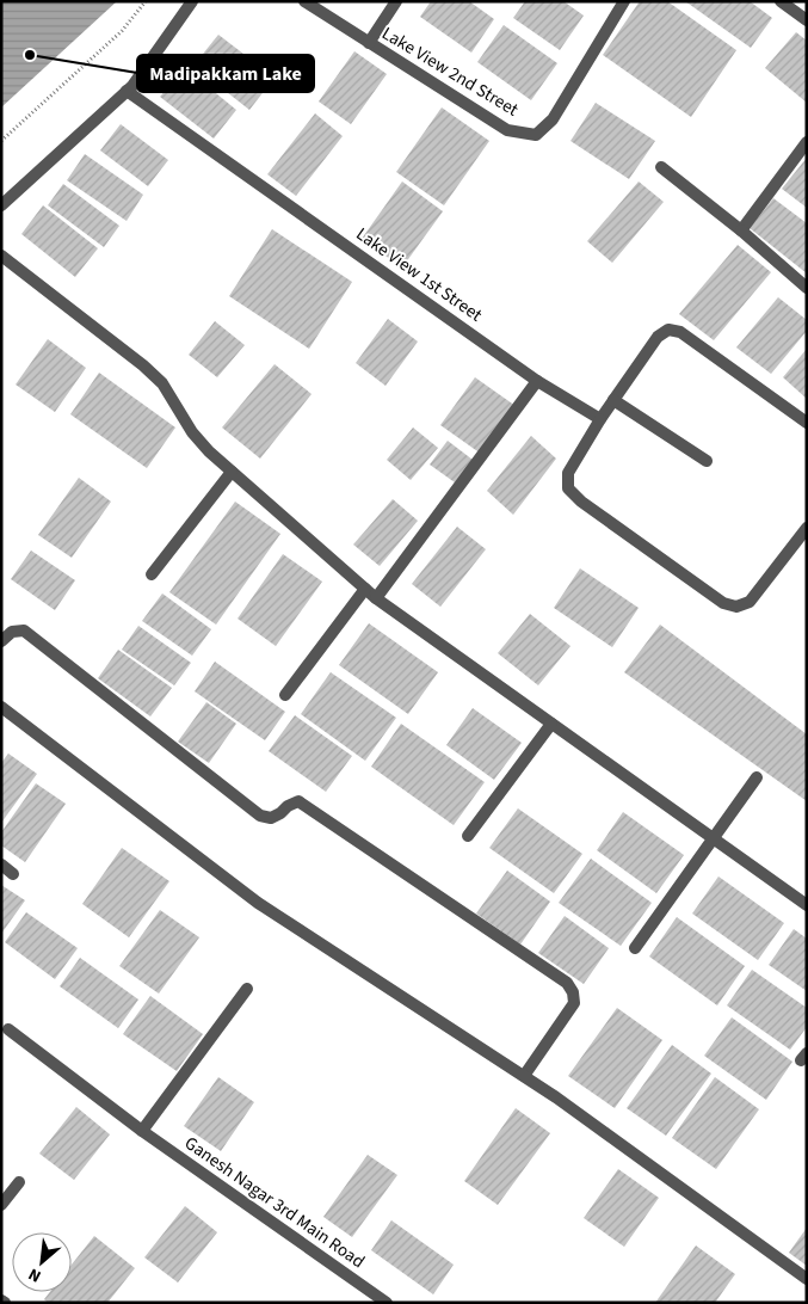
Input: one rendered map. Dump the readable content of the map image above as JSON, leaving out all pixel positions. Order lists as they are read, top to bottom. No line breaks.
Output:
{"streets":{"street":["Lake View 2nd Street","Lake View 1st Street","Ganesh Nagar 3rd Main Road"]},"places":["Madipakkam Lake"],"north":"bottom left"}
